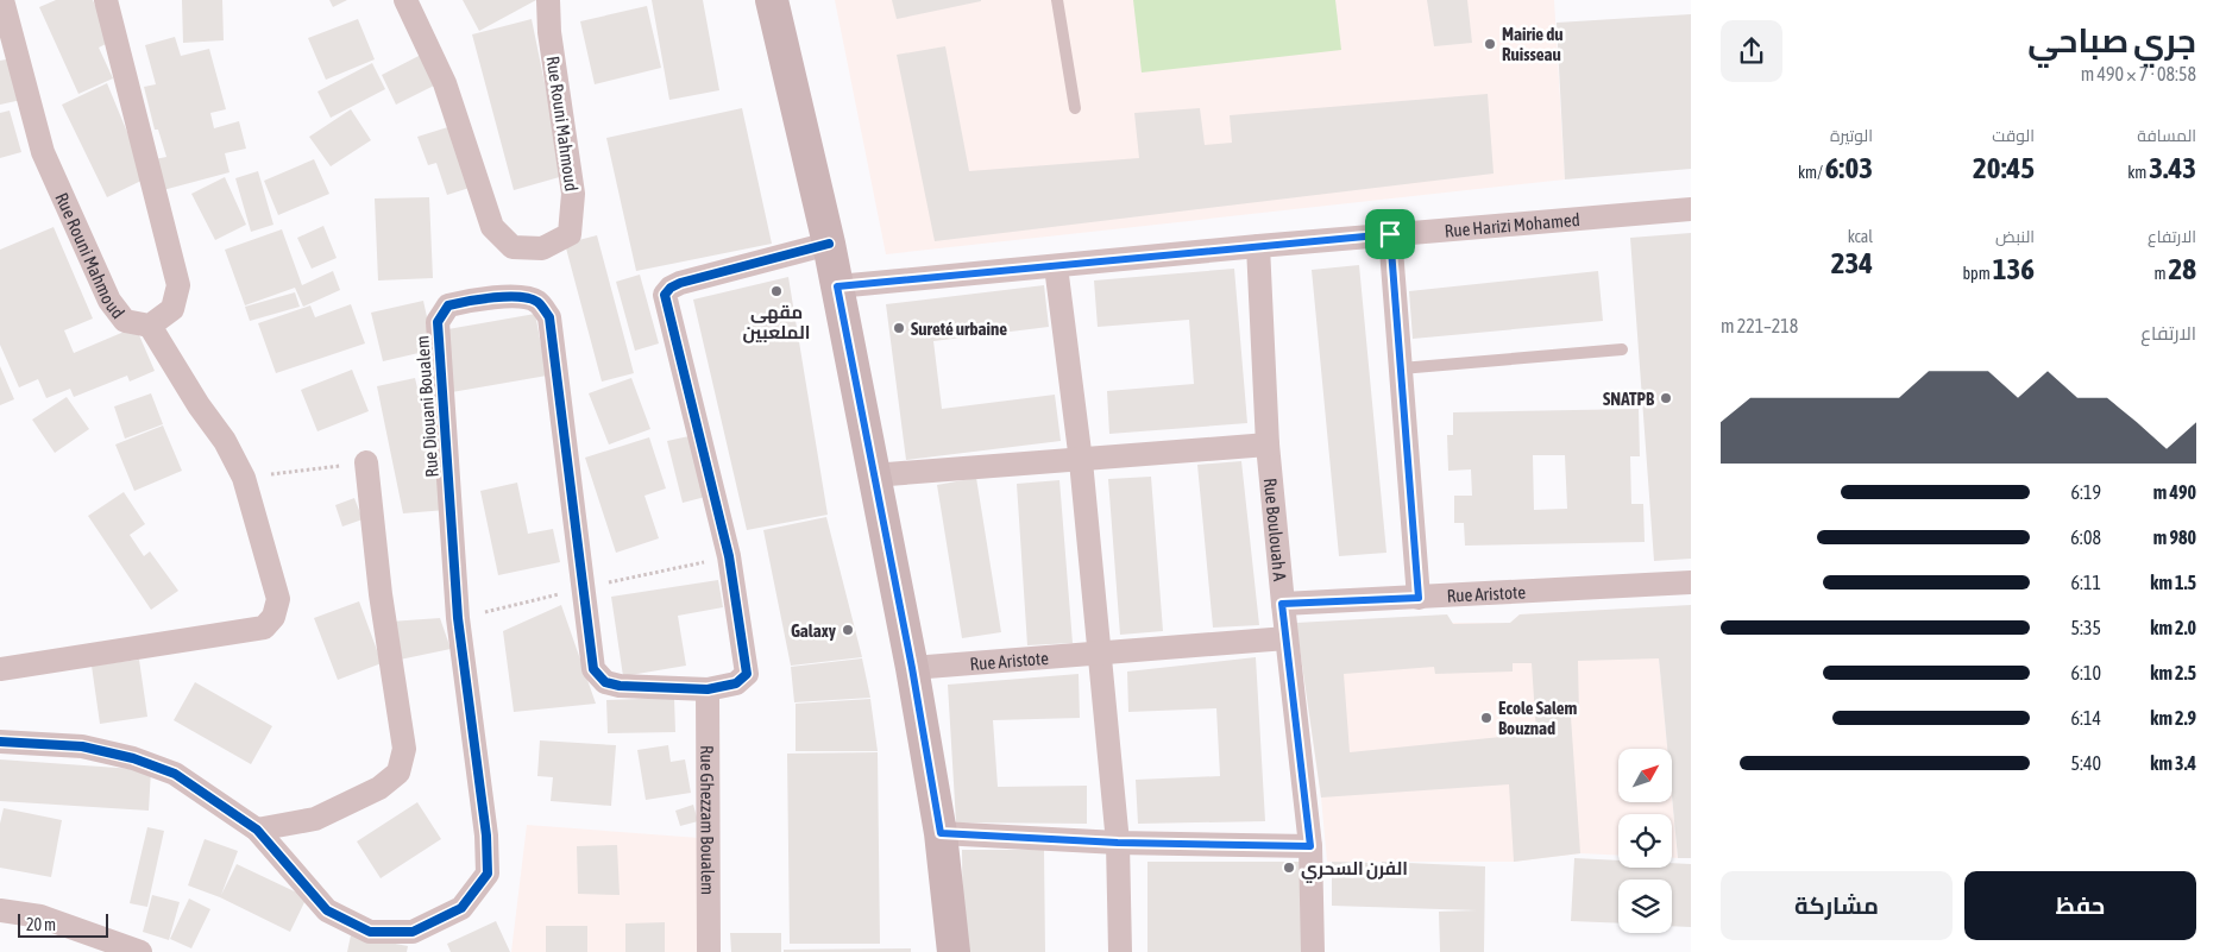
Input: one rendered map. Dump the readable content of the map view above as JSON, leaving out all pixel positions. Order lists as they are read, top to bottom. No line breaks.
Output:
{"streets":{"street":["Rue Rouni Mahmoud","Rue Harizi Mohamed","Rue Diouani Boualem","Rue Boulouah A","Rue Aristote","Rue Ghezzam Boualem"]},"crossings":[["Rue Harizi Mohamed","Rue Boulouah A"],["Rue Diouani Boualem","Rue Ghezzam Boualem"],["Rue Boulouah A","Rue Aristote"]],"places":["Mairie du Ruisseau","مقهى الملعبين","Sureté urbaine","SNATPB","Galaxy","Ecole Salem Bouznad","الفرن السحري"],"scale_bar":"20 m","north":"top right","page":{"heading":["جري صباحي","08:58 · 7 × 490 m"],"stats":[["المسافة","3.43 km"],["الوقت","20:45"],["الوتيرة","6:03 /km"],["الارتفاع","28 m"],["النبض","136 bpm"],["kcal","234"]],"chart":["الارتفاع","218–221 m"],"list":[{"name":"490 m","note":"6:19"},{"name":"980 m","note":"6:08"},{"name":"1.5 km","note":"6:11"},{"name":"2.0 km","note":"5:35"},{"name":"2.5 km","note":"6:10"},{"name":"2.9 km","note":"6:14"},{"name":"3.4 km","note":"5:40"}],"buttons":["حفظ","مشاركة"],"scale":"20 m"}}
